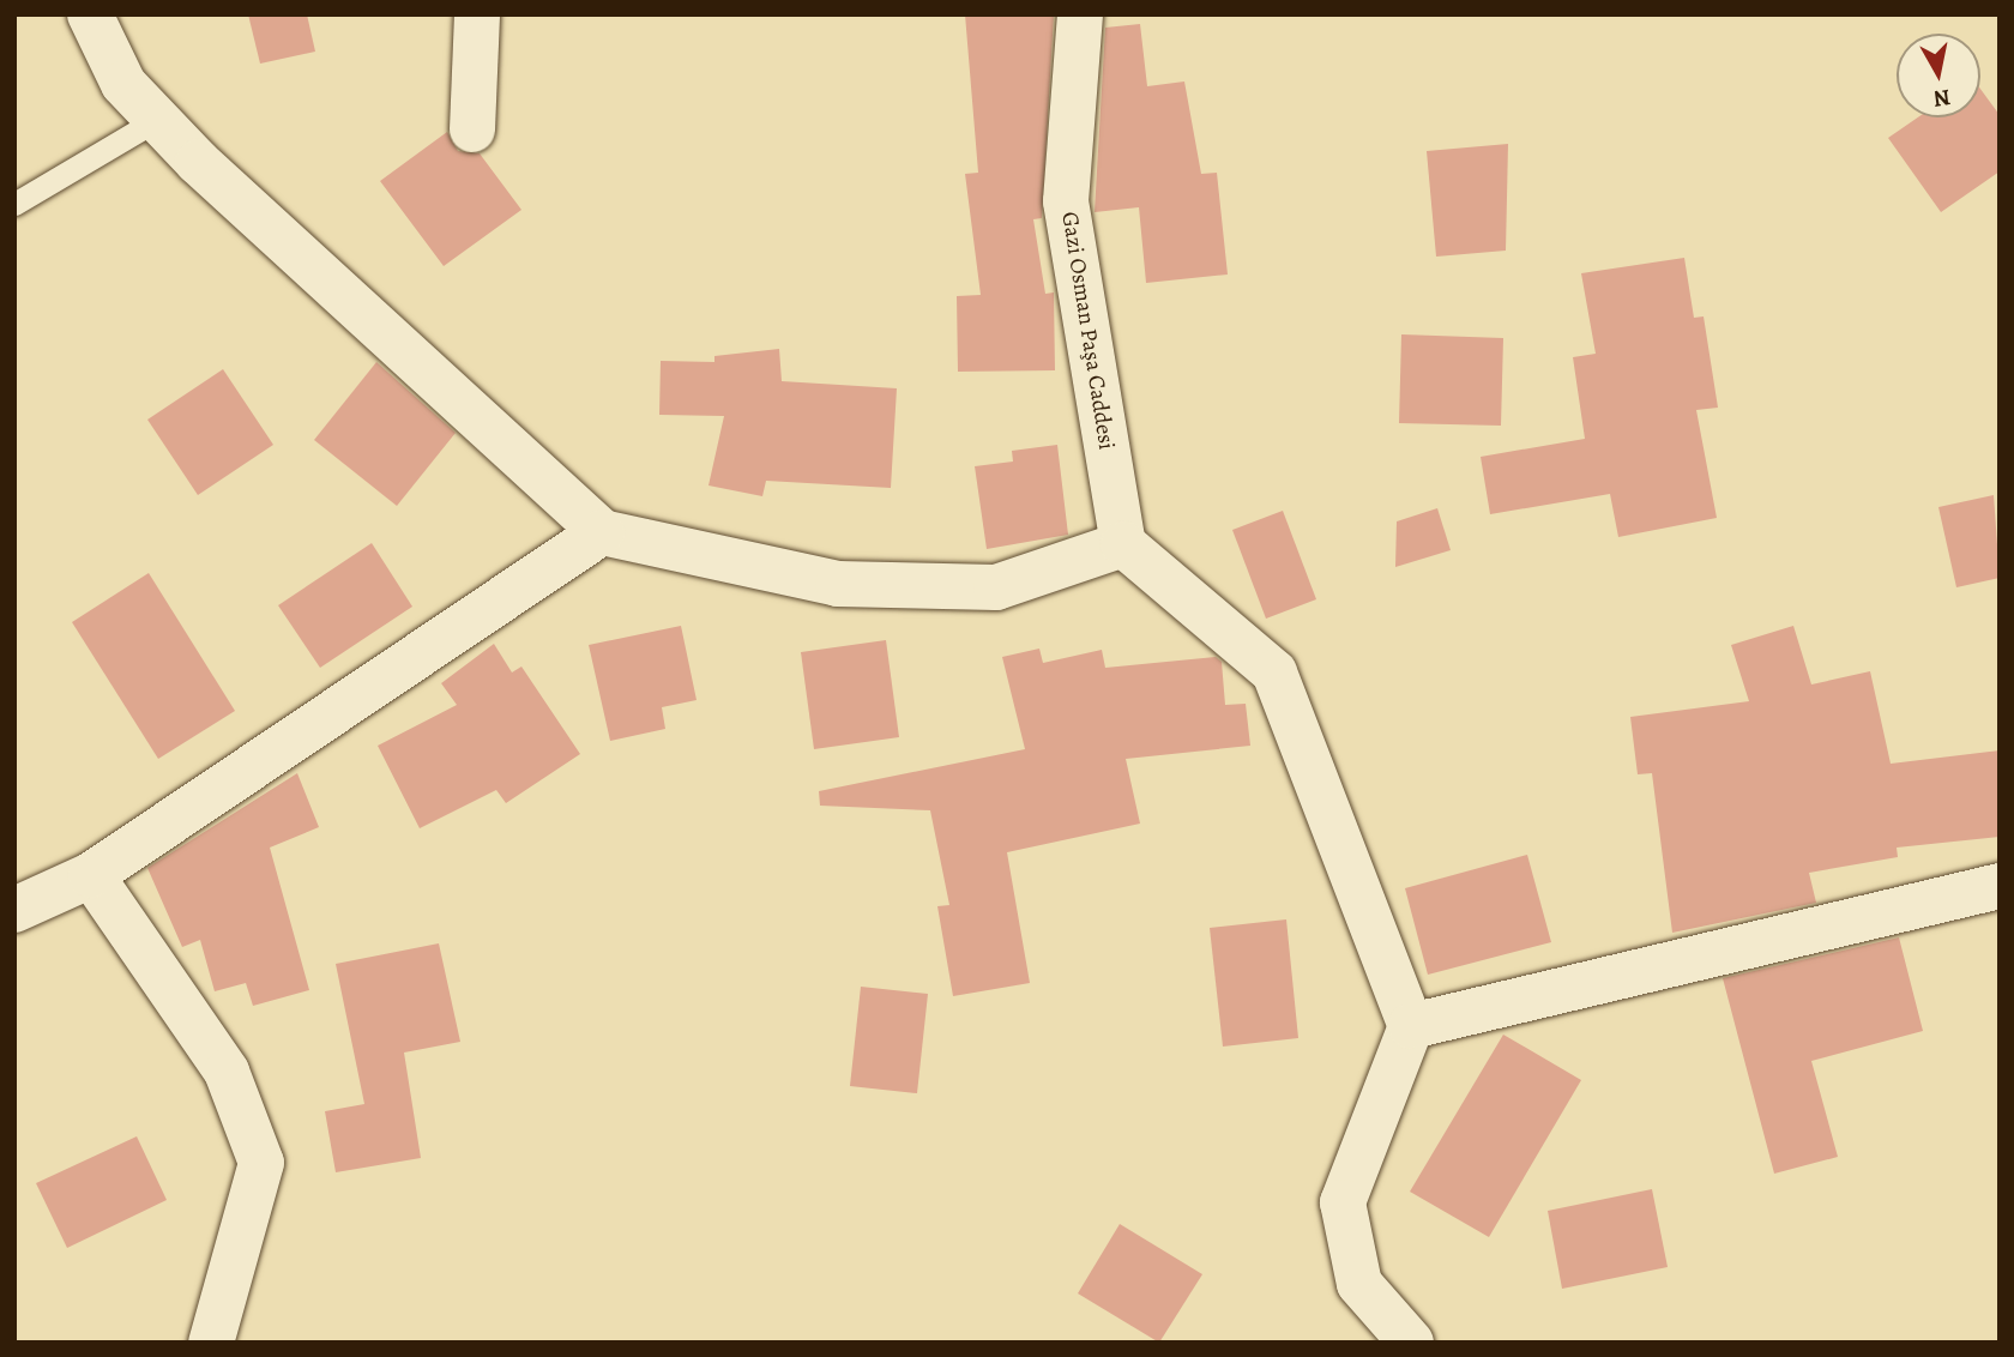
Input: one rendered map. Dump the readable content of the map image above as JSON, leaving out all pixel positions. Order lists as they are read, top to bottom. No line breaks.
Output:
{"streets":{"street":["Gazi Osman Paşa Caddesi"]},"north":"bottom"}
